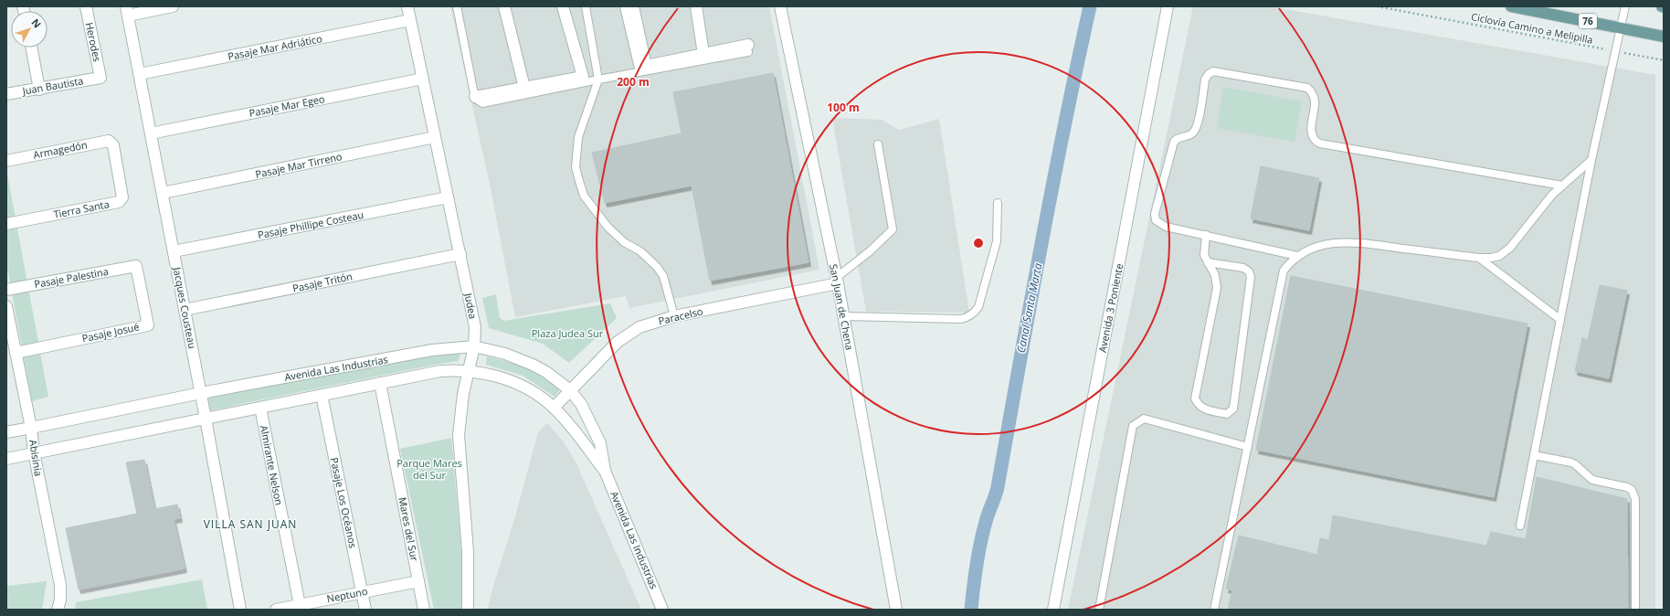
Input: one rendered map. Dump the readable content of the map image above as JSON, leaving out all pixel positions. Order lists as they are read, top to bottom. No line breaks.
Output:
{"streets":{"main road":["76"],"street":["Herodes","Pasaje Mar Adriático","Juan Bautista","Pasaje Mar Egeo","Armagedón","Pasaje Mar Tirreno","Tierra Santa","Pasaje Phillipe Costeau","Pasaje Palestina","Pasaje Tritón","Judea","San Juan de Chena","Jacques Cousteau","Avenida 3 Poniente","Paracelso","Pasaje Josué","Avenida Las Industrias","Abisinia","Almirante Nelson","Pasaje Los Océanos","Mares del Sur","Neptuno"],"path":["Ciclovía Camino a Melipilla"]},"crossings":[["Herodes","Juan Bautista"],["Pasaje Mar Adriático","Judea"],["Pasaje Mar Adriático","Jacques Cousteau"],["Pasaje Mar Egeo","Judea"],["Pasaje Mar Egeo","Jacques Cousteau"],["Armagedón","Tierra Santa"],["Pasaje Mar Tirreno","Judea"],["Pasaje Mar Tirreno","Jacques Cousteau"],["Pasaje Phillipe Costeau","Judea"],["Pasaje Phillipe Costeau","Jacques Cousteau"],["Pasaje Palestina","Pasaje Josué"],["Pasaje Tritón","Judea"],["Pasaje Tritón","Jacques Cousteau"],["Judea","Avenida Las Industrias"],["San Juan de Chena","Paracelso"],["Jacques Cousteau","Avenida Las Industrias"],["Paracelso","Avenida Las Industrias"],["Pasaje Josué","Abisinia"],["Avenida Las Industrias","Abisinia"],["Avenida Las Industrias","Almirante Nelson"],["Avenida Las Industrias","Pasaje Los Océanos"],["Avenida Las Industrias","Mares del Sur"],["Almirante Nelson","Neptuno"],["Pasaje Los Océanos","Neptuno"],["Mares del Sur","Neptuno"]],"districts":["VILLA SAN JUAN"],"water":["Canal Santa Marta"],"parks":["Plaza Judea Sur","Parque Mares del Sur"],"north":"top right","rings":["200 m","100 m"]}
